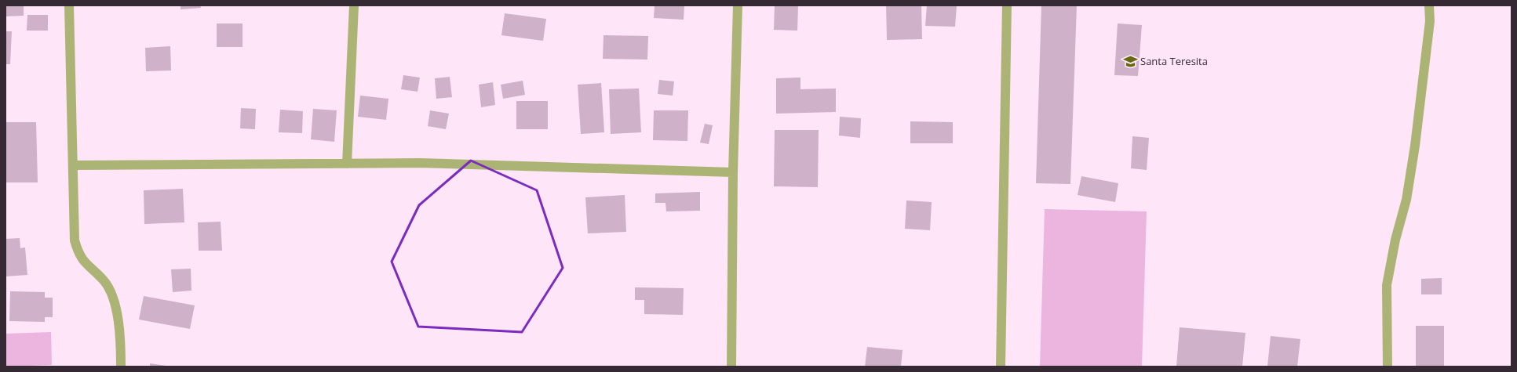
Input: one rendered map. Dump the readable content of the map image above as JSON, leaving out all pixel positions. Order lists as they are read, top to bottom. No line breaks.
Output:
{"places":{"school or university":["Santa Teresita"]}}
